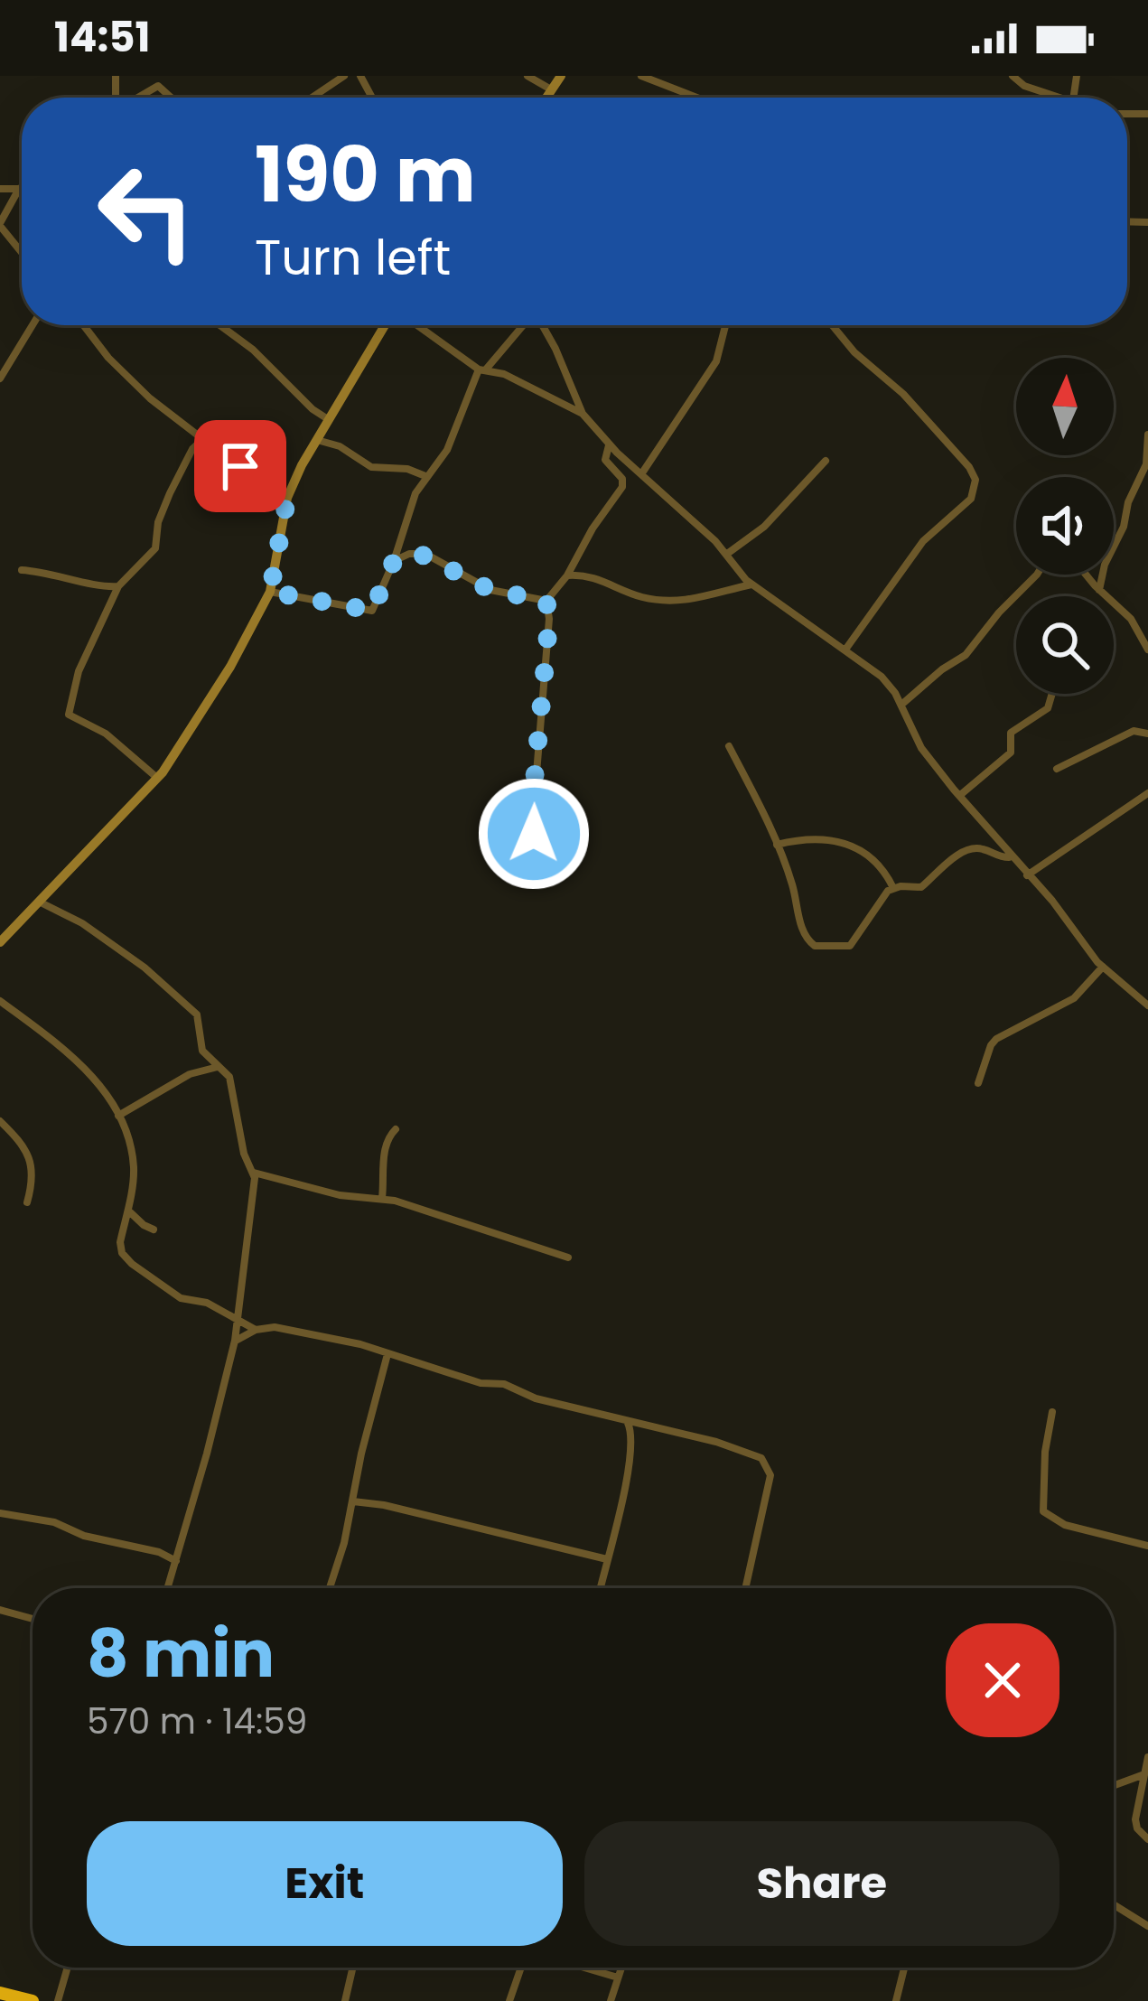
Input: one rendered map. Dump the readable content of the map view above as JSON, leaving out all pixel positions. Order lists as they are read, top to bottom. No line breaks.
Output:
{"north":"top","page":{"status":"14:51","turn":["190 m","Turn left"],"heading":["8 min","570 m · 14:59"],"buttons":["Exit","Share"]}}
